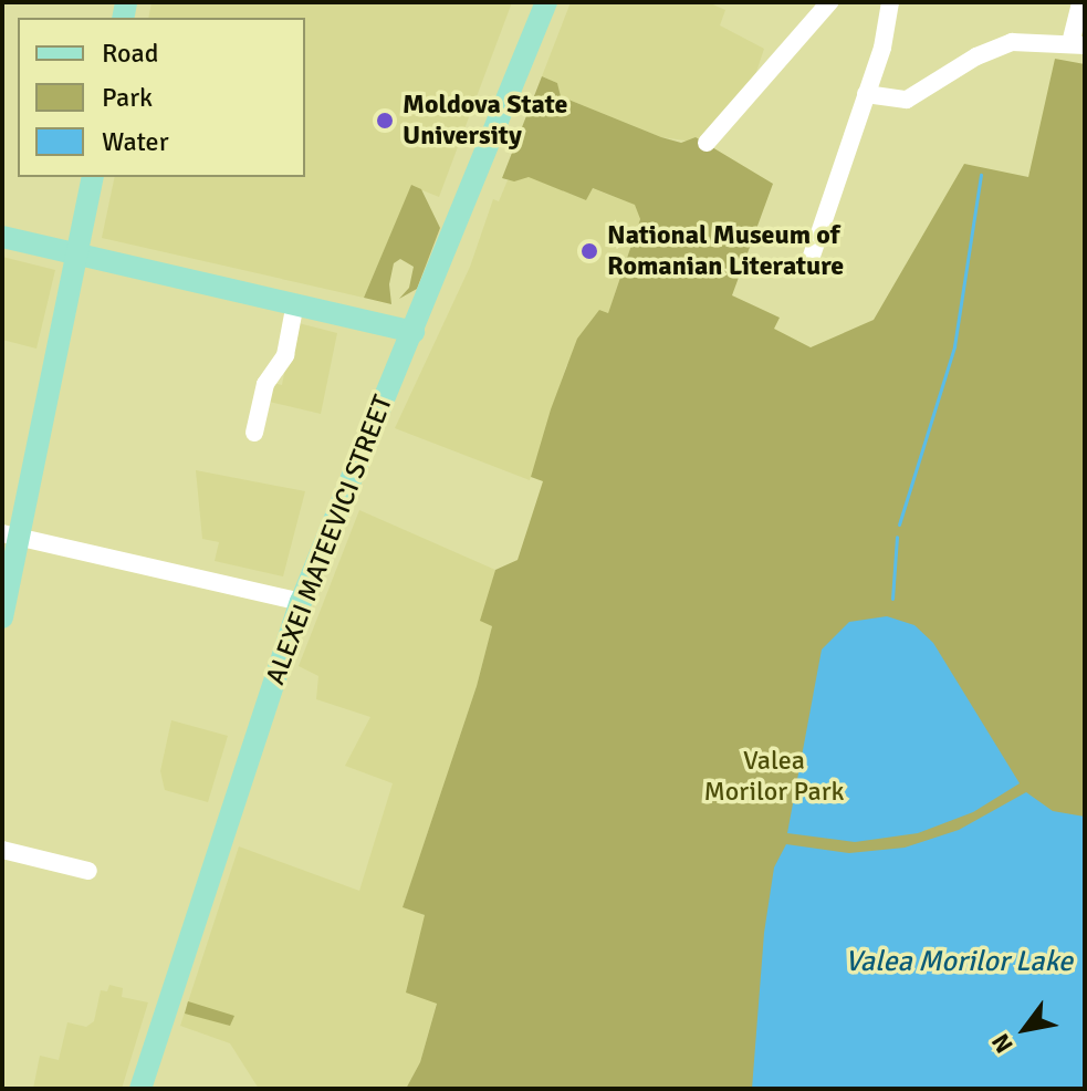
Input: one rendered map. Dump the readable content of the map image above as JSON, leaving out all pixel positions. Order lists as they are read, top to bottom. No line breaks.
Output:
{"streets":{"main road":["ALEXEI MATEEVICI STREET"]},"water":["Valea Morilor Lake"],"parks":["Valea Morilor Park"],"places":["Moldova State University","National Museum of Romanian Literature"],"legend":["Road","Park","Water"],"north":"bottom left"}
